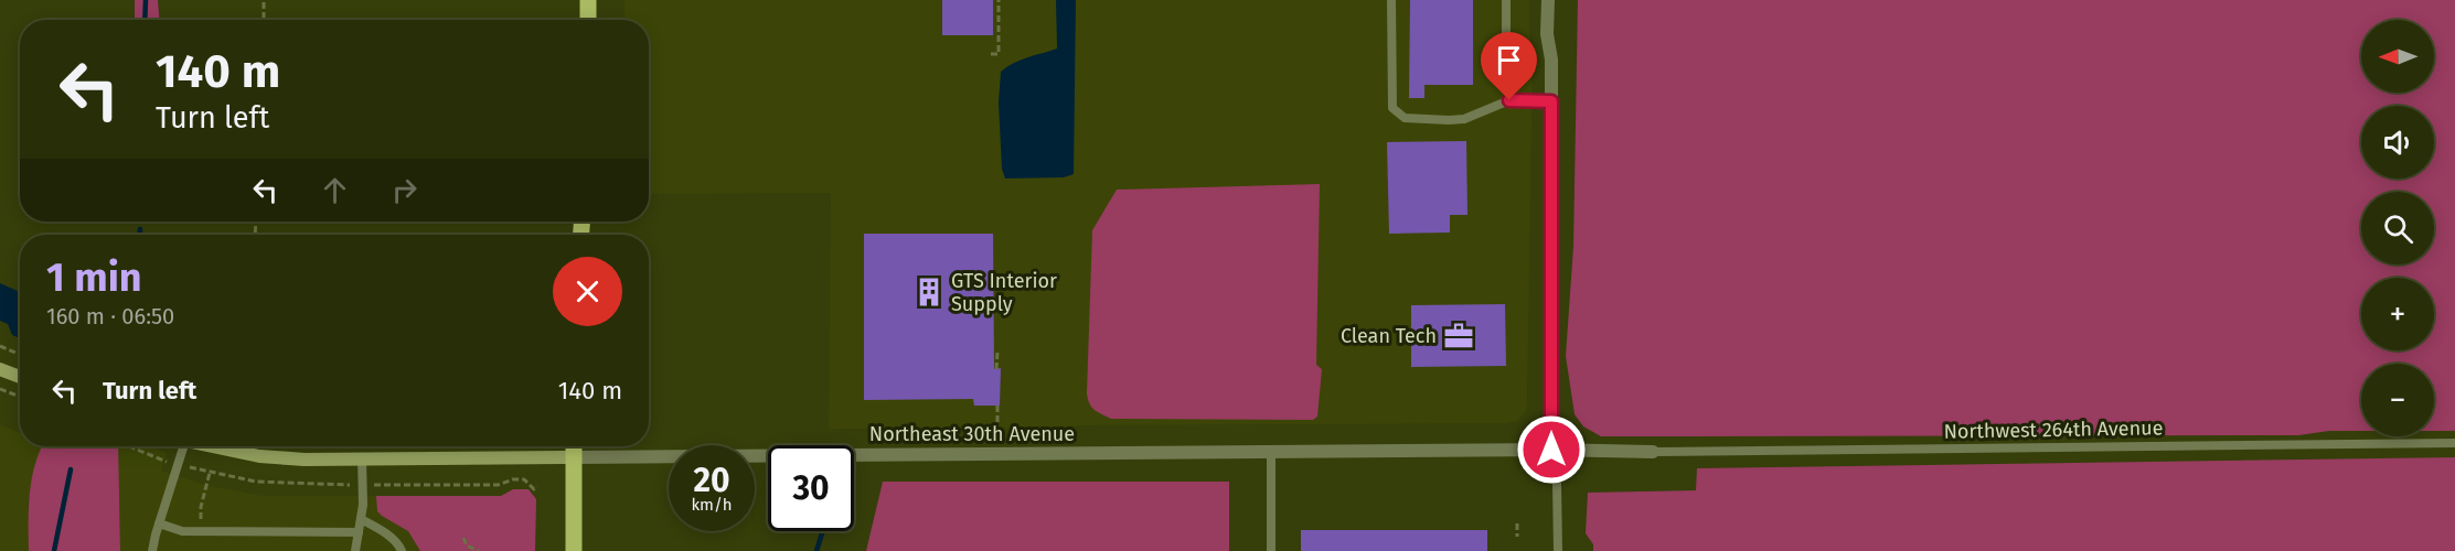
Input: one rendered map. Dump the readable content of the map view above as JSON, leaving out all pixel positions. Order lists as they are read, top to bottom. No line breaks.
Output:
{"streets":{"street":["Northeast 30th Avenue"],"lane":["Northwest 264th Avenue"]},"crossings":[["Northwest 264th Avenue","Northeast 30th Avenue"]],"places":{"building":["GTS Interior Supply"],"office":["Clean Tech"]},"north":"left","page":{"map_buttons":["+","−"],"turn":["140 m","Turn left"],"heading":["1 min","160 m · 06:50"],"list":[{"name":"Turn left","value":"140 m"}],"speed":"20 km/h","limit":"30"}}
